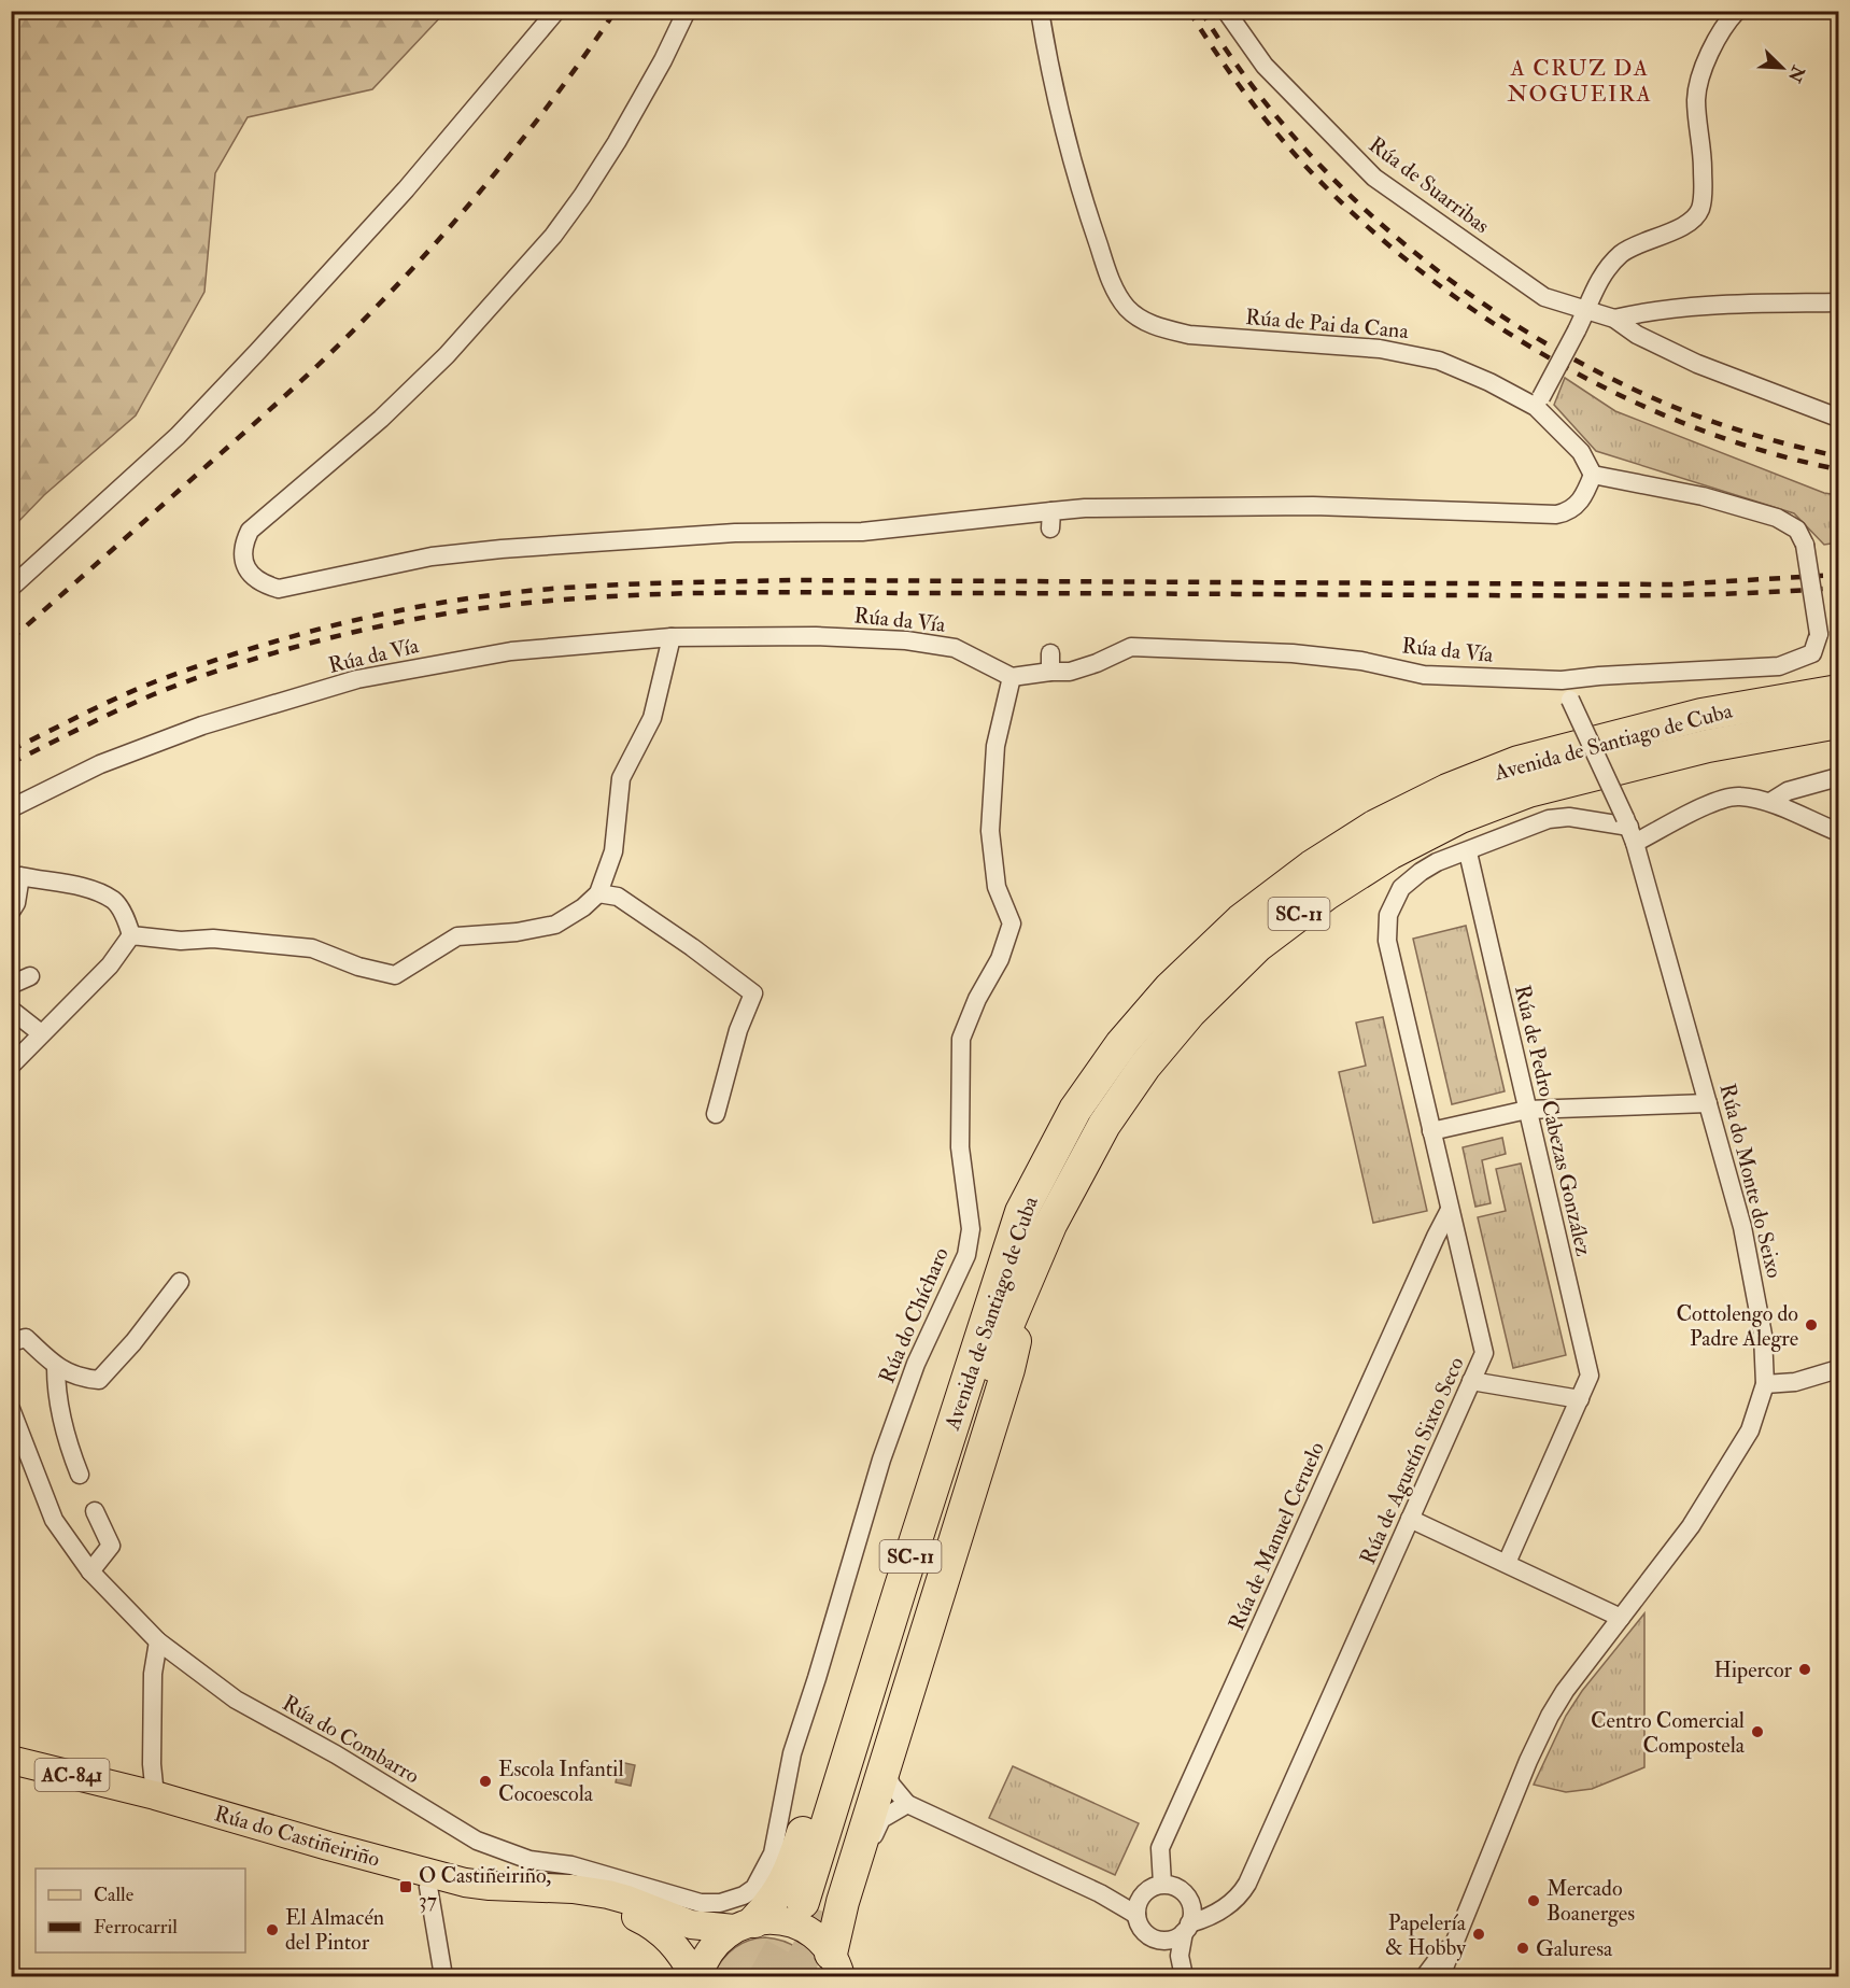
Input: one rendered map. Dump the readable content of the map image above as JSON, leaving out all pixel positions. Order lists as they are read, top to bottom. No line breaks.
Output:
{"streets":{"highway":["Avenida de Santiago de Cuba","SC-11"],"main road":["AC-841","Rúa do Castiñeiriño"],"street":["Rúa de Suarribas","Rúa de Pai da Cana","Rúa da Vía","Rúa de Pedro Cabezas González","Rúa do Monte do Seixo","Rúa do Chícharo","Rúa de Agustín Sixto Seco","Rúa de Manuel Ceruelo","Rúa do Combarro"]},"crossings":[["Rúa de Pai da Cana","Rúa da Vía"],["Rúa da Vía","Rúa do Monte do Seixo"],["Rúa da Vía","Rúa do Chícharo"],["Rúa de Pedro Cabezas González","Rúa de Agustín Sixto Seco"],["Rúa do Chícharo","Rúa do Combarro"],["Rúa de Agustín Sixto Seco","Rúa de Manuel Ceruelo"]],"districts":["A CRUZ DA NOGUEIRA"],"places":{"other":["Cottolengo do Padre Alegre","Hipercor","Centro Comercial Compostela","Escola Infantil Cocoescola","Mercado Boanerges","El Almacén del Pintor","Papelería & Hobby","Galuresa"],"transit":["O Castiñeiriño, 37"]},"legend":["Calle","Ferrocarril"],"north":"bottom right"}
